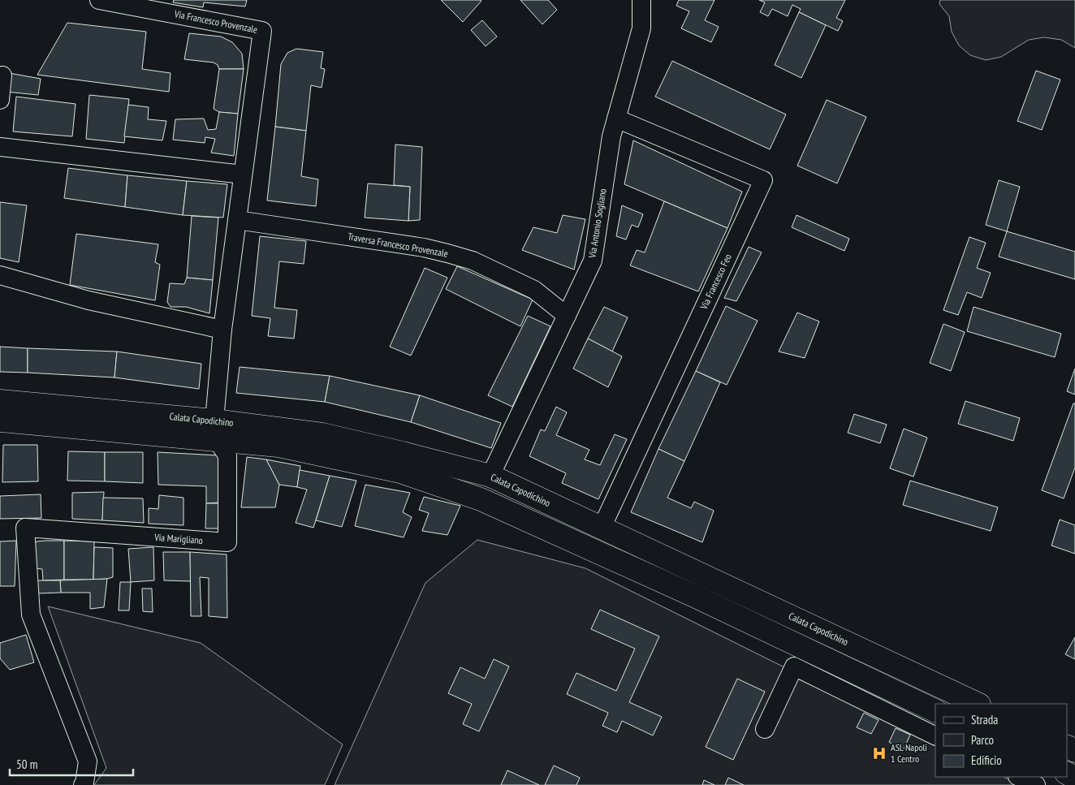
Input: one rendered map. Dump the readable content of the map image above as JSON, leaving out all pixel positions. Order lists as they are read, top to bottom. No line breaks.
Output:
{"streets":{"main road":["Via Antonio Sogliano","Calata Capodichino"],"street":["Via Francesco Provenzale","Traversa Francesco Provenzale","Via Francesco Feo","Via Marigliano"]},"crossings":[["Via Francesco Provenzale","Traversa Francesco Provenzale"],["Via Francesco Provenzale","Calata Capodichino"],["Via Francesco Provenzale","Via Marigliano"],["Via Antonio Sogliano","Traversa Francesco Provenzale"],["Via Antonio Sogliano","Via Francesco Feo"],["Via Antonio Sogliano","Calata Capodichino"],["Via Francesco Feo","Calata Capodichino"],["Calata Capodichino","Via Marigliano"]],"places":{"hospital":["ASL Napoli 1 Centro"]},"legend":["Strada","Parco","Edificio"],"scale_bar":"50 m"}
